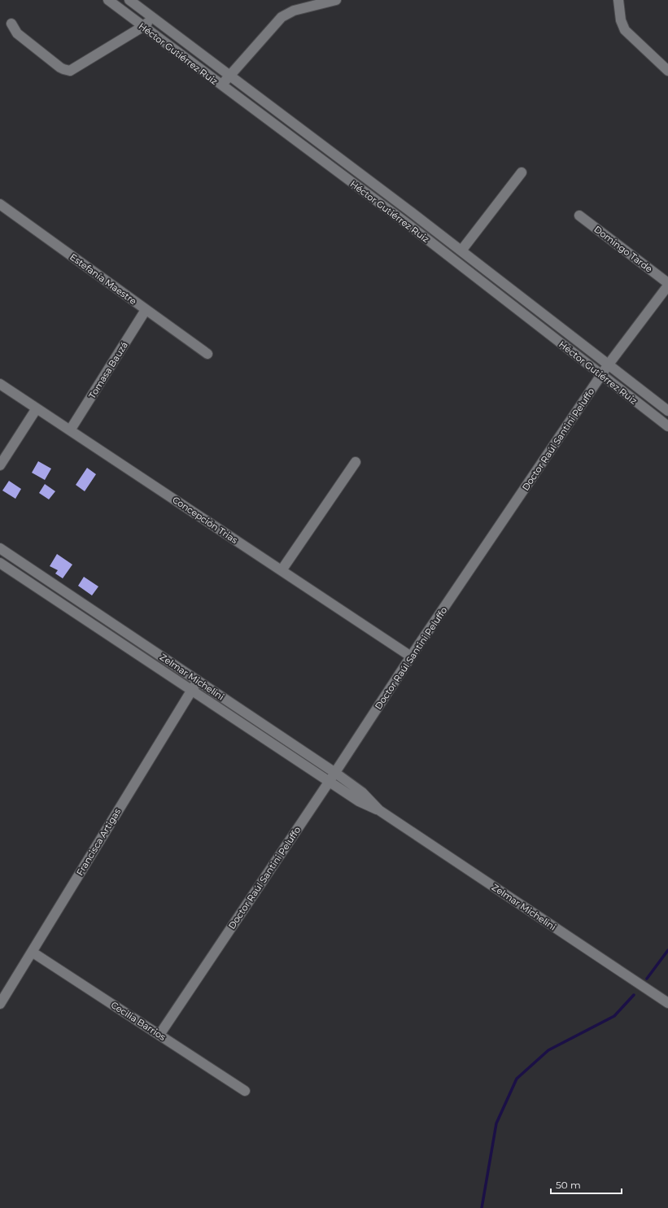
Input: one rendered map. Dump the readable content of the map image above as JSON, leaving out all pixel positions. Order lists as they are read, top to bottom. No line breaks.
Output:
{"streets":{"street":["Héctor Gutiérrez Ruiz","Domingo Tarde","Estefanía Maestre","Tomasa Bauzá","Doctor Raúl Santini Peluffo","Concepción Trias","Zelmar Michelini","Francisca Artigas","Cecilia Barrios"]},"crossings":[["Héctor Gutiérrez Ruiz","Doctor Raúl Santini Peluffo"],["Domingo Tarde","Doctor Raúl Santini Peluffo"],["Estefanía Maestre","Tomasa Bauzá"],["Tomasa Bauzá","Concepción Trias"],["Doctor Raúl Santini Peluffo","Concepción Trias"],["Doctor Raúl Santini Peluffo","Zelmar Michelini"],["Doctor Raúl Santini Peluffo","Cecilia Barrios"],["Zelmar Michelini","Francisca Artigas"],["Francisca Artigas","Cecilia Barrios"]],"scale_bar":"50 m"}
